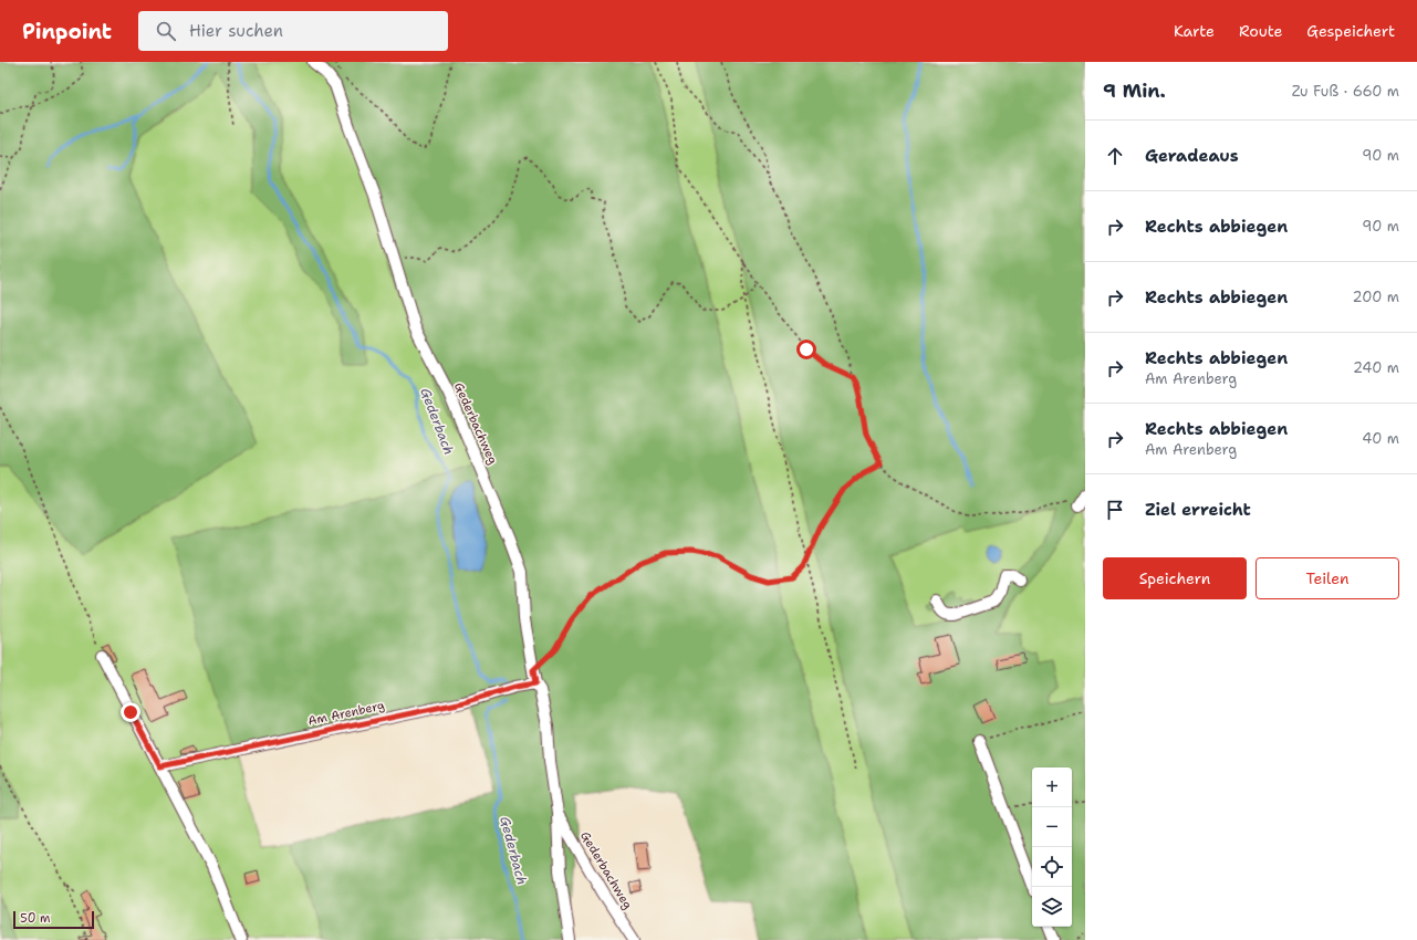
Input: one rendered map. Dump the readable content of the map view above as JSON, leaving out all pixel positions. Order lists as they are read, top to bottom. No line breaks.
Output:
{"streets":{"street":["Gederbachweg","Am Arenberg"]},"crossings":[["Gederbachweg","Am Arenberg"]],"water":["Gederbach"],"scale_bar":"50 m","page":{"header":"Pinpoint","search":"Hier suchen","nav":["Karte","Route","Gespeichert"],"heading":["9 Min.","Zu Fuß · 660 m"],"list":[["Geradeaus","90 m"],["Rechts abbiegen","90 m"],["Rechts abbiegen","200 m"],["Rechts abbiegen","Am Arenberg","240 m"],["Rechts abbiegen","Am Arenberg","40 m"],"Ziel erreicht"],"buttons":["Speichern","Teilen"],"map_buttons":["+","−"],"scale":"50 m"}}
